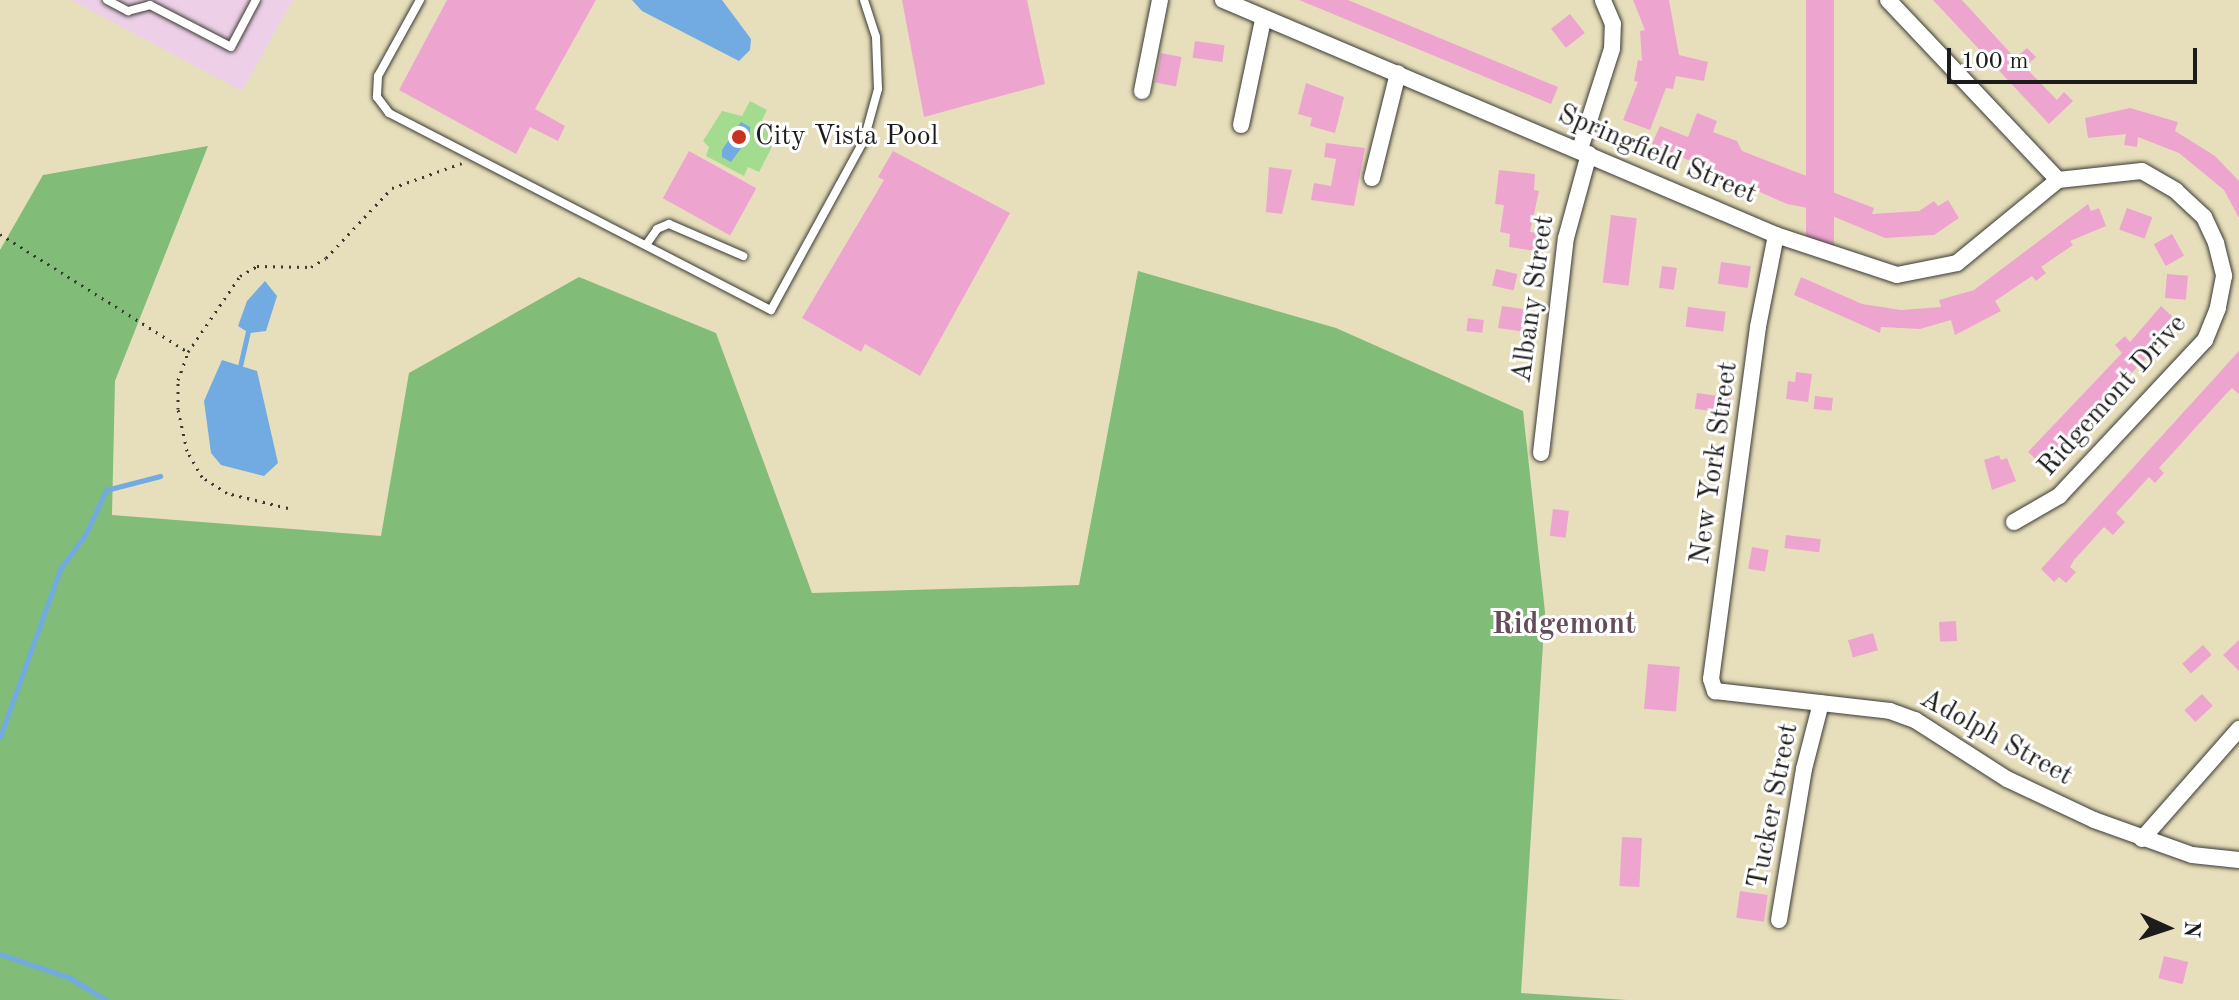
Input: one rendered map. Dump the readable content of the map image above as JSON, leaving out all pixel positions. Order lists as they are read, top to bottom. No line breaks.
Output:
{"streets":{"street":["Springfield Street","Albany Street","Ridgemont Drive","New York Street","Adolph Street","Tucker Street"]},"crossings":[["Springfield Street","Albany Street"],["Springfield Street","Ridgemont Drive"],["Springfield Street","New York Street"],["New York Street","Adolph Street"],["Adolph Street","Tucker Street"]],"districts":["Ridgemont"],"places":["City Vista Pool"],"scale_bar":"100 m","north":"right"}
